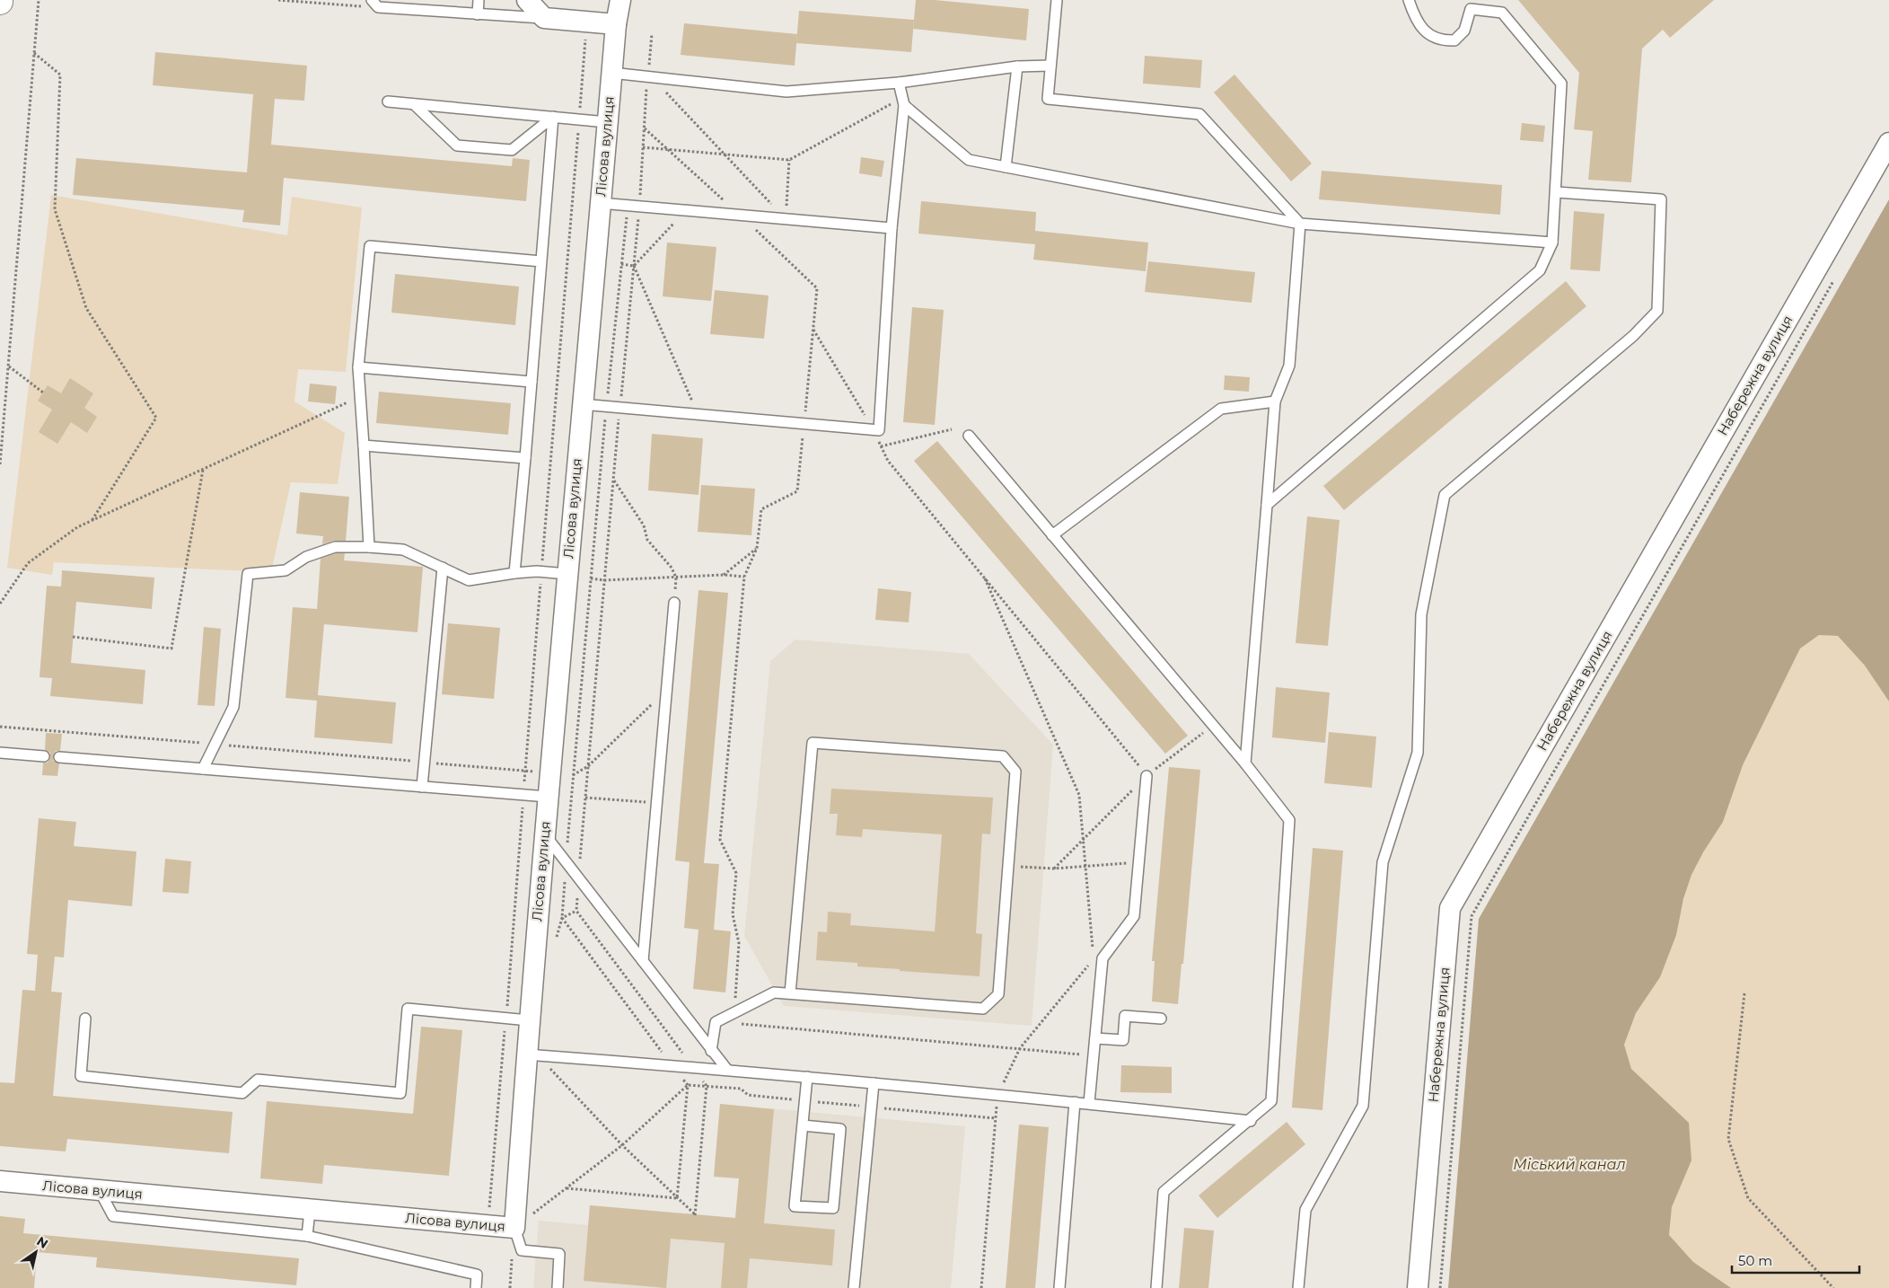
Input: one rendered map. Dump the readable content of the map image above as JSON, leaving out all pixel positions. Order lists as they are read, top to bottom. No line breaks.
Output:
{"streets":{"street":["Лісова вулиця","Набережна вулиця"]},"water":["Міський канал"],"scale_bar":"50 m","north":"top right"}
